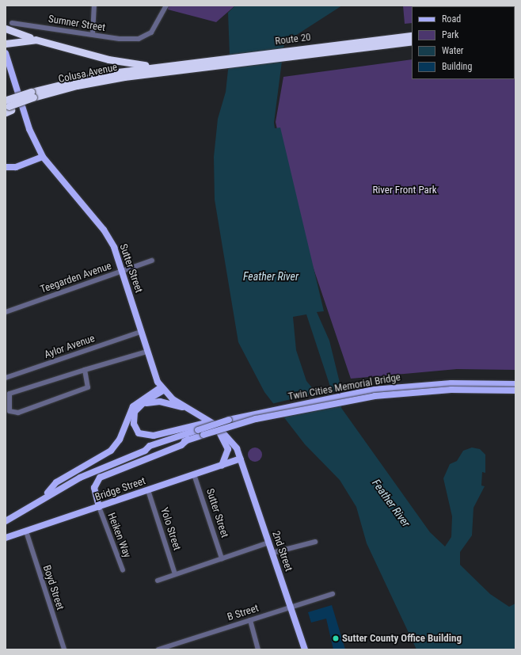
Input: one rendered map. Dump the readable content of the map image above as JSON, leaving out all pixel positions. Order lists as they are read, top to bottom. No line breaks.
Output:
{"streets":{"highway":["Route 20","Colusa Avenue"],"main road":["Sutter Street","Twin Cities Memorial Bridge","Bridge Street","2nd Street"],"street":["Sumner Street","Teegarden Avenue","Aylor Avenue","Yolo Street","Heiken Way","Boyd Street","B Street"]},"crossings":[["Route 20","Colusa Avenue"],["Sutter Street","Teegarden Avenue"],["Sutter Street","Aylor Avenue"],["Sutter Street","Bridge Street"],["Bridge Street","Yolo Street"],["Bridge Street","Heiken Way"],["Bridge Street","2nd Street"],["Bridge Street","Boyd Street"],["2nd Street","B Street"]],"water":["Feather River"],"parks":["River Front Park"],"places":["Sutter County Office Building"],"legend":["Road","Park","Water","Building"]}
